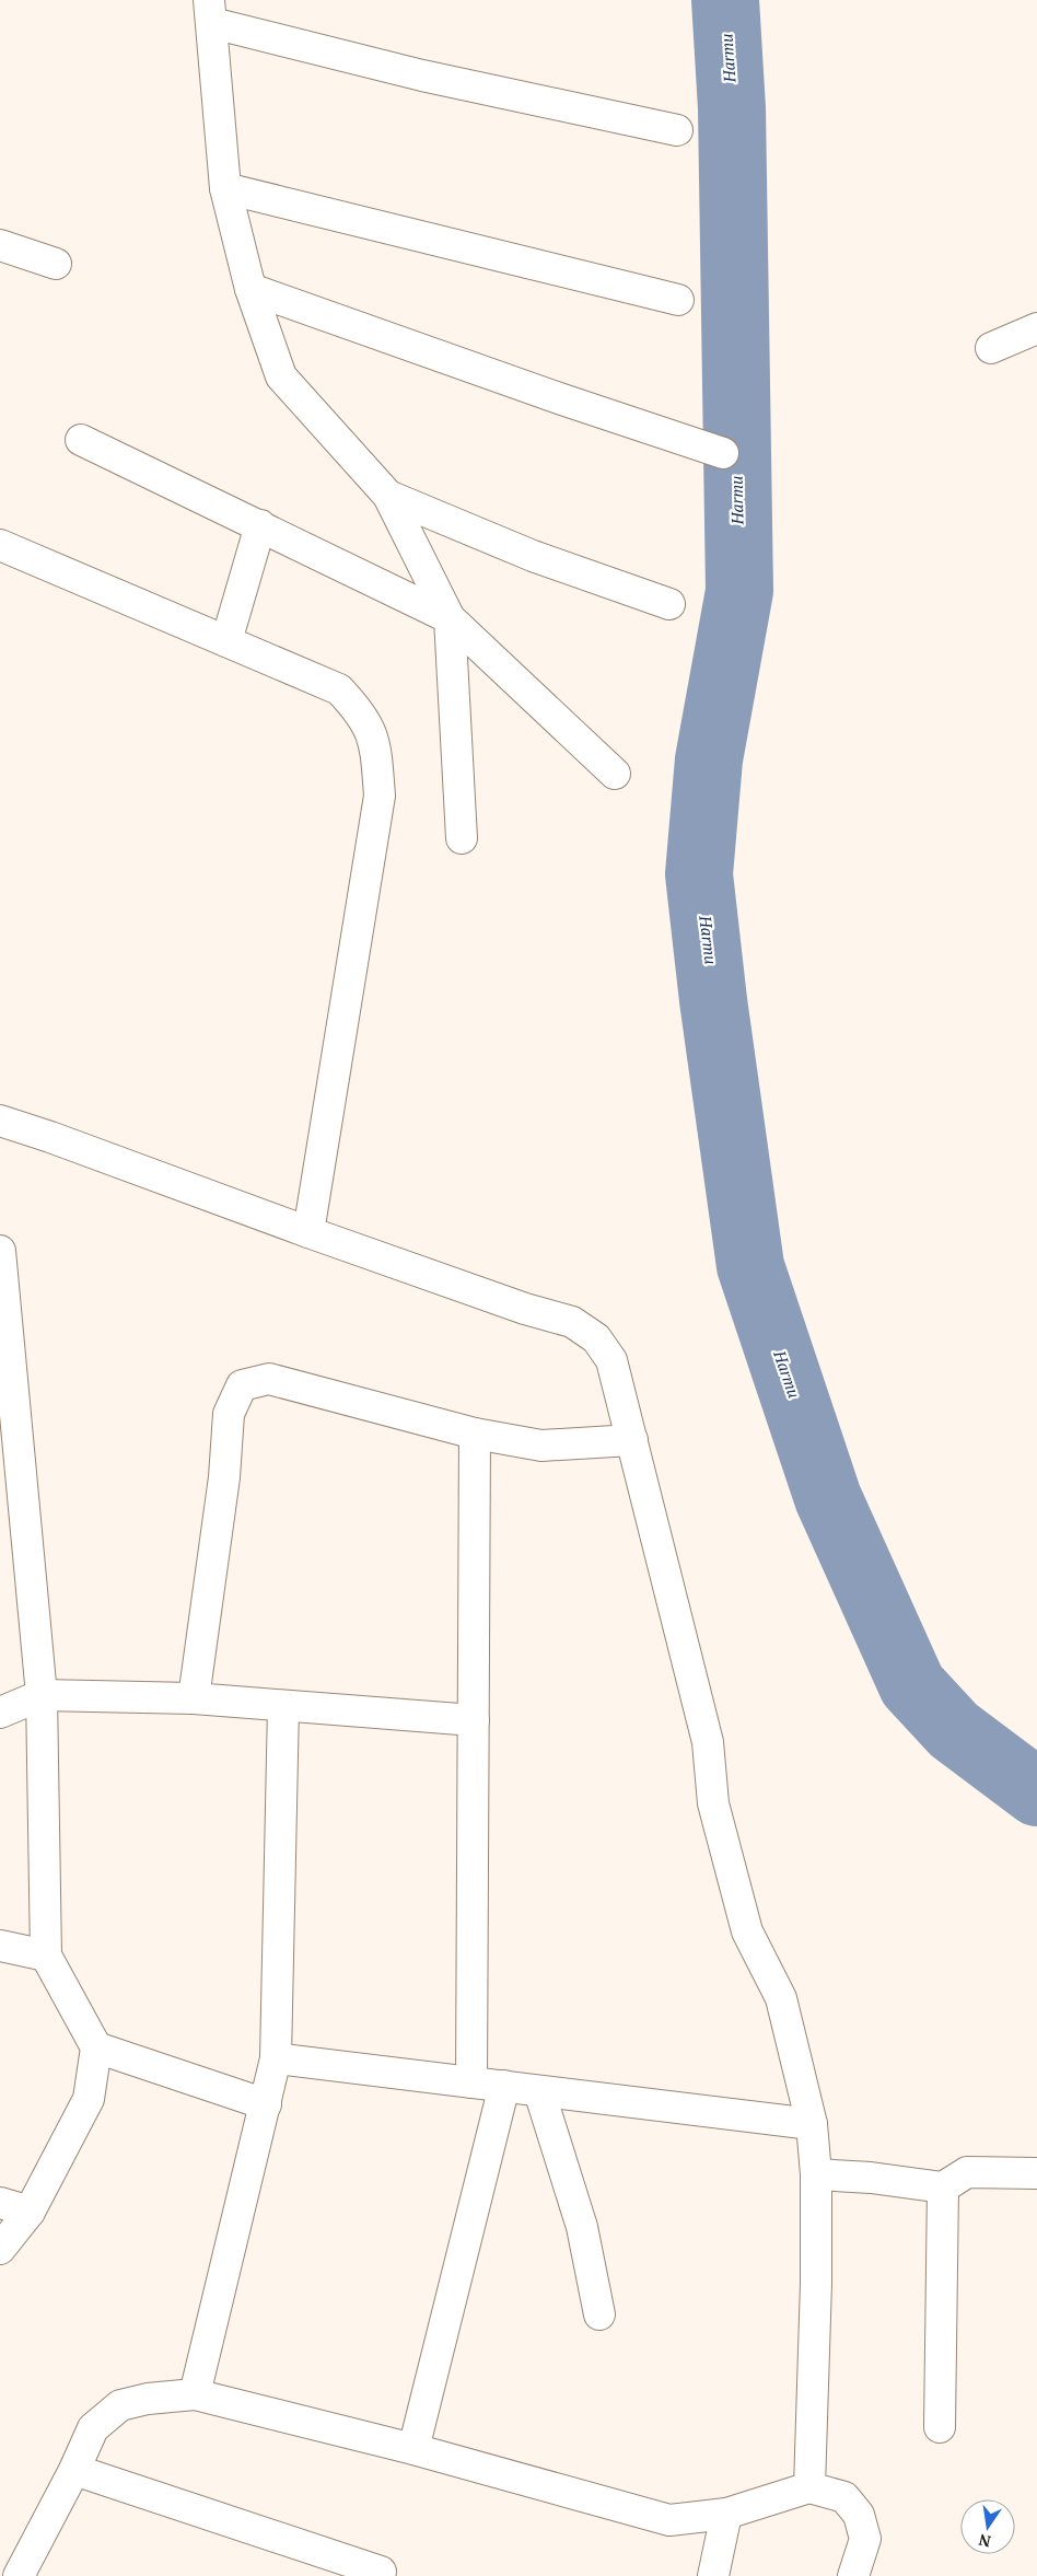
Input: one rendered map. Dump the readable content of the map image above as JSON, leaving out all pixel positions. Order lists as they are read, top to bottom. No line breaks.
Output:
{"water":["Harmu"],"north":"bottom"}
